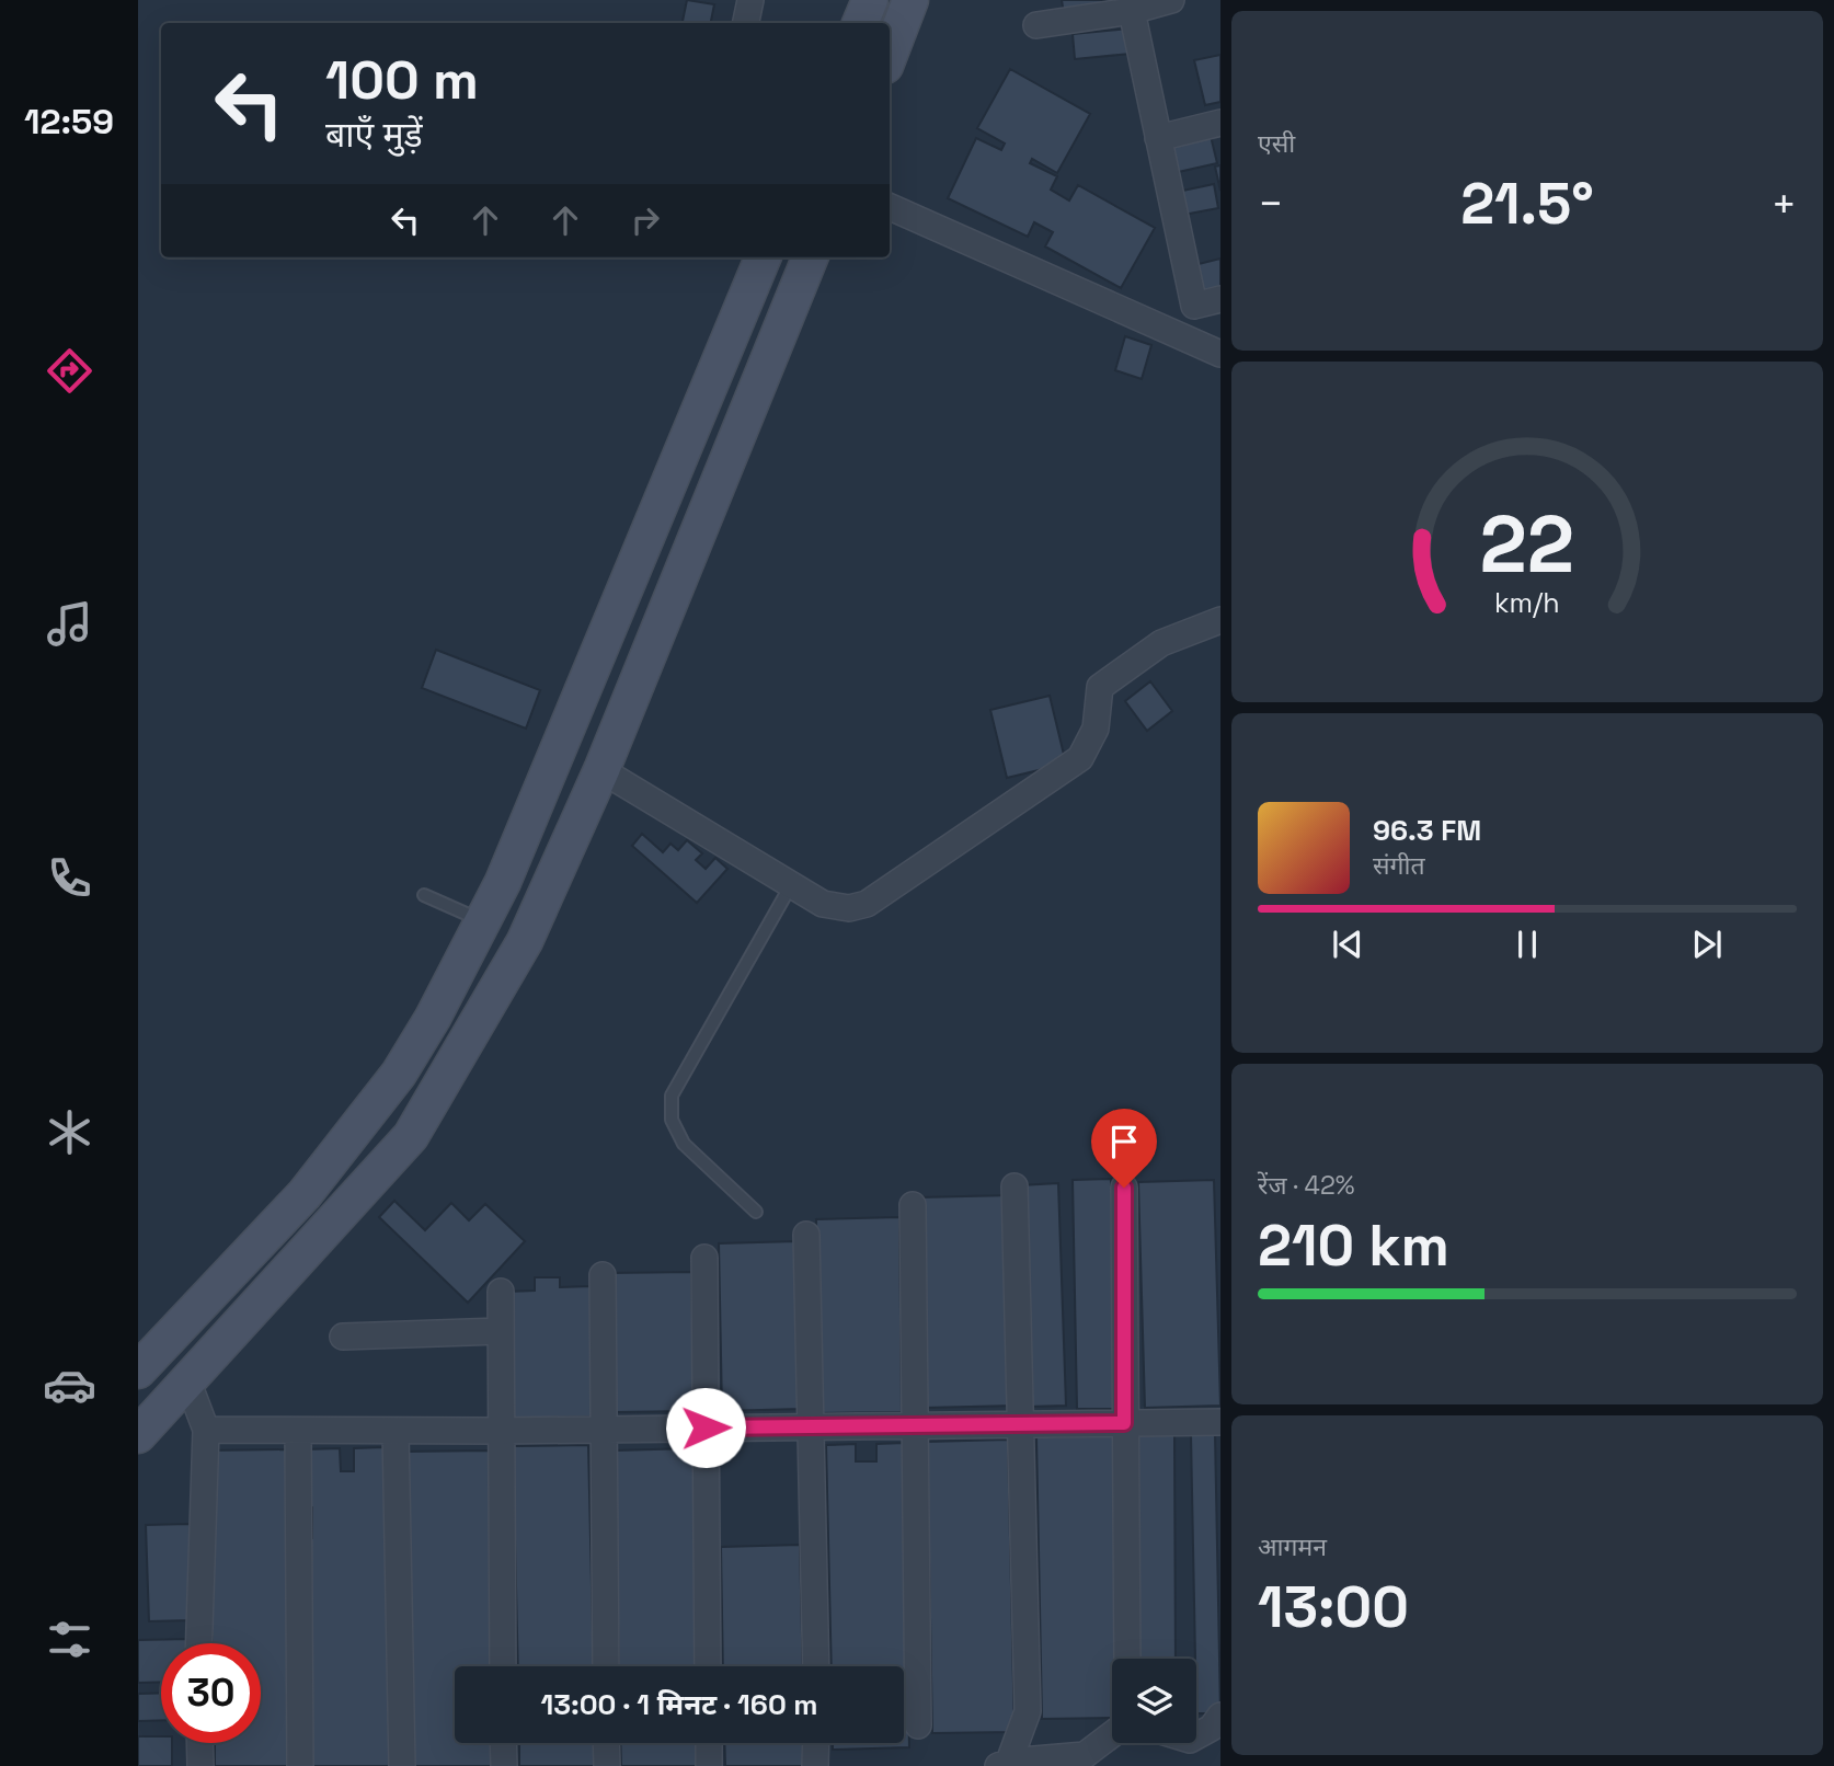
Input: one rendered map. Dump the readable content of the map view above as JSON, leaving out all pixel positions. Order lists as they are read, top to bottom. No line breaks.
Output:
{"page":{"tabs":"12:59","tile":["एसी",["रेंज · 42%","210 km"],["आगमन","13:00"]],"turn":["100 m","बाएँ मुड़ें"],"heat":["−","21.5°","+"],"song":["96.3 FM","संगीत"],"limit":"30","trip":"13:00 · 1 मिनट · 160 m","gauge":["22","km/h"]}}
